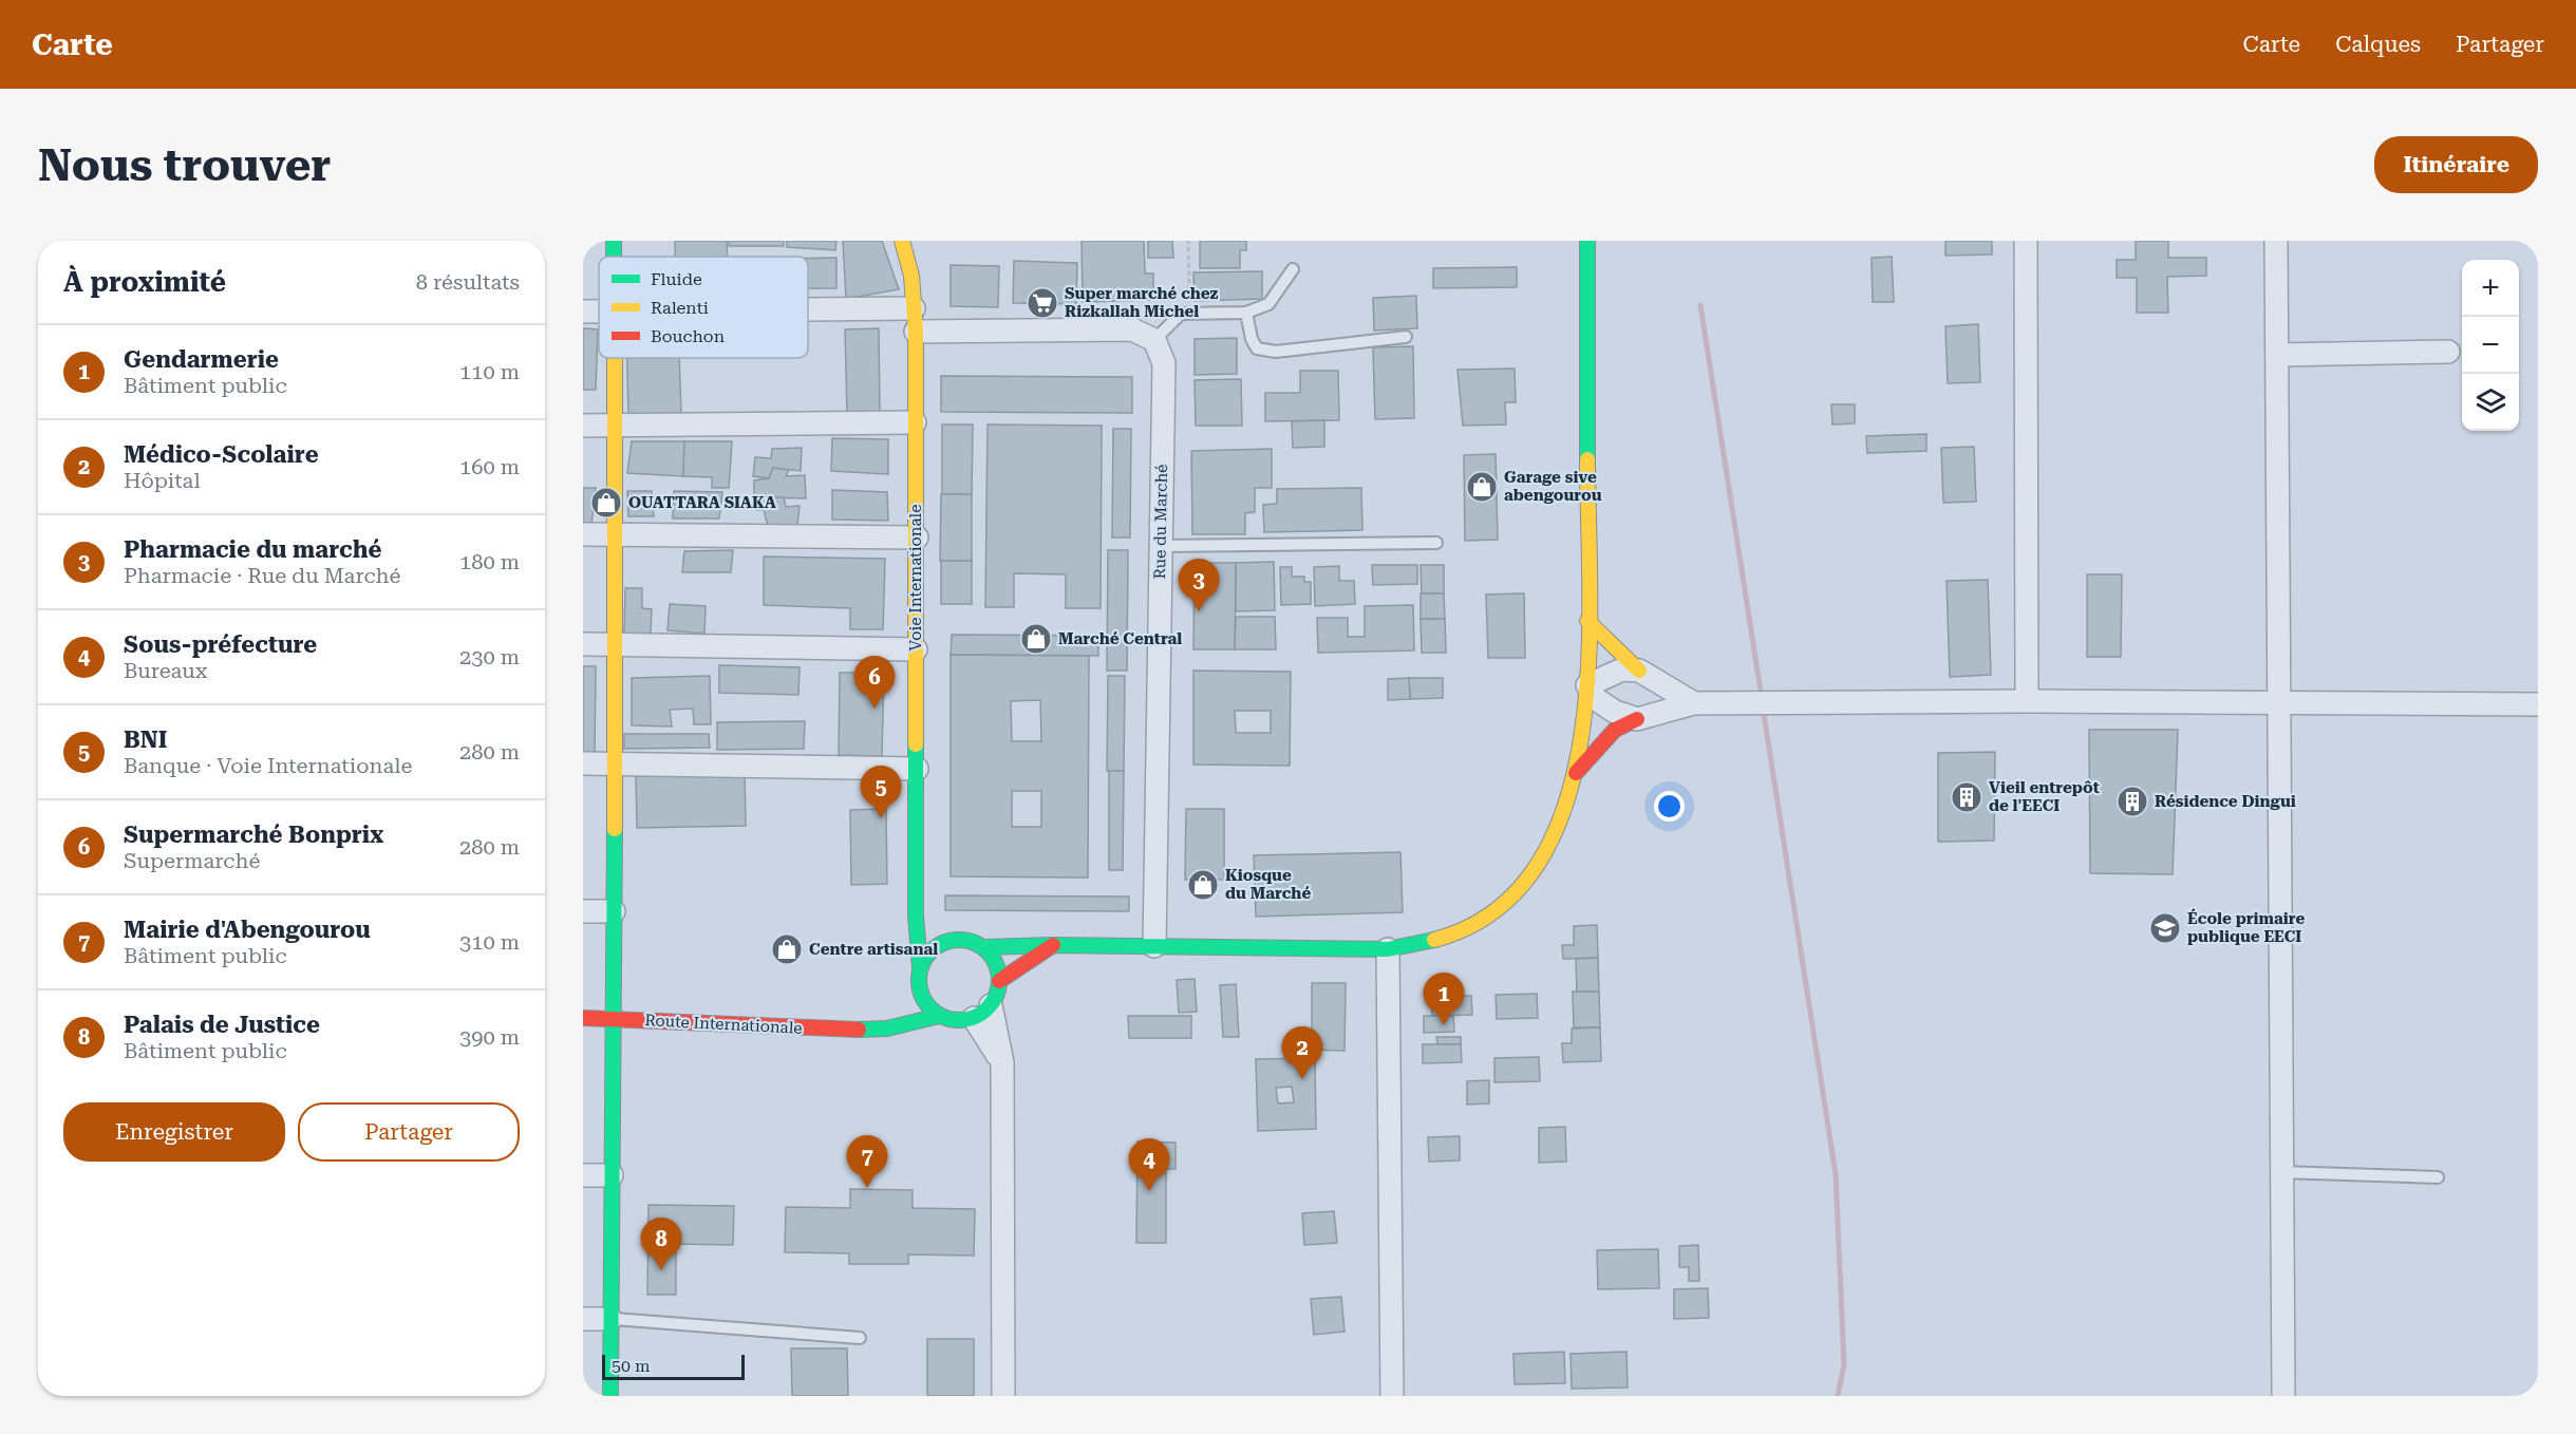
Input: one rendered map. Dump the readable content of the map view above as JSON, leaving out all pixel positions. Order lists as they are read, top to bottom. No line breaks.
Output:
{"streets":{"street":["Rue du Marché","Voie Internationale","Route Internationale"]},"crossings":[["Voie Internationale","Route Internationale"]],"places":{"supermarket":["Super marché chez Rizkallah Michel"],"shop":["Garage sive abengourou","OUATTARA SIAKA","Marché Central","Kiosque du Marché","Centre artisanal"],"building":["Vieil entrepôt de l'EECI","Résidence Dingui"],"school or university":["École primaire publique EECI"]},"legend":["Fluide","Ralenti","Bouchon"],"scale_bar":"50 m","page":{"header":"Carte","nav":["Carte","Calques","Partager"],"buttons":["Itinéraire",["Enregistrer","Partager"]],"title":"Nous trouver","heading":["À proximité","8 résultats"],"map_buttons":["+","−"],"list":[{"mark":"1","name":"Gendarmerie","note":"Bâtiment public","value":"110 m"},{"mark":"2","name":"Médico-Scolaire","note":"Hôpital","value":"160 m"},{"mark":"3","name":"Pharmacie du marché","note":"Pharmacie · Rue du Marché","value":"180 m"},{"mark":"4","name":"Sous-préfecture","note":"Bureaux","value":"230 m"},{"mark":"5","name":"BNI","note":"Banque · Voie Internationale","value":"280 m"},{"mark":"6","name":"Supermarché Bonprix","note":"Supermarché","value":"280 m"},{"mark":"7","name":"Mairie d'Abengourou","note":"Bâtiment public","value":"310 m"},{"mark":"8","name":"Palais de Justice","note":"Bâtiment public","value":"390 m"}],"pins":["3","6","5","1","2","7","4","8"],"scale":"50 m"}}
